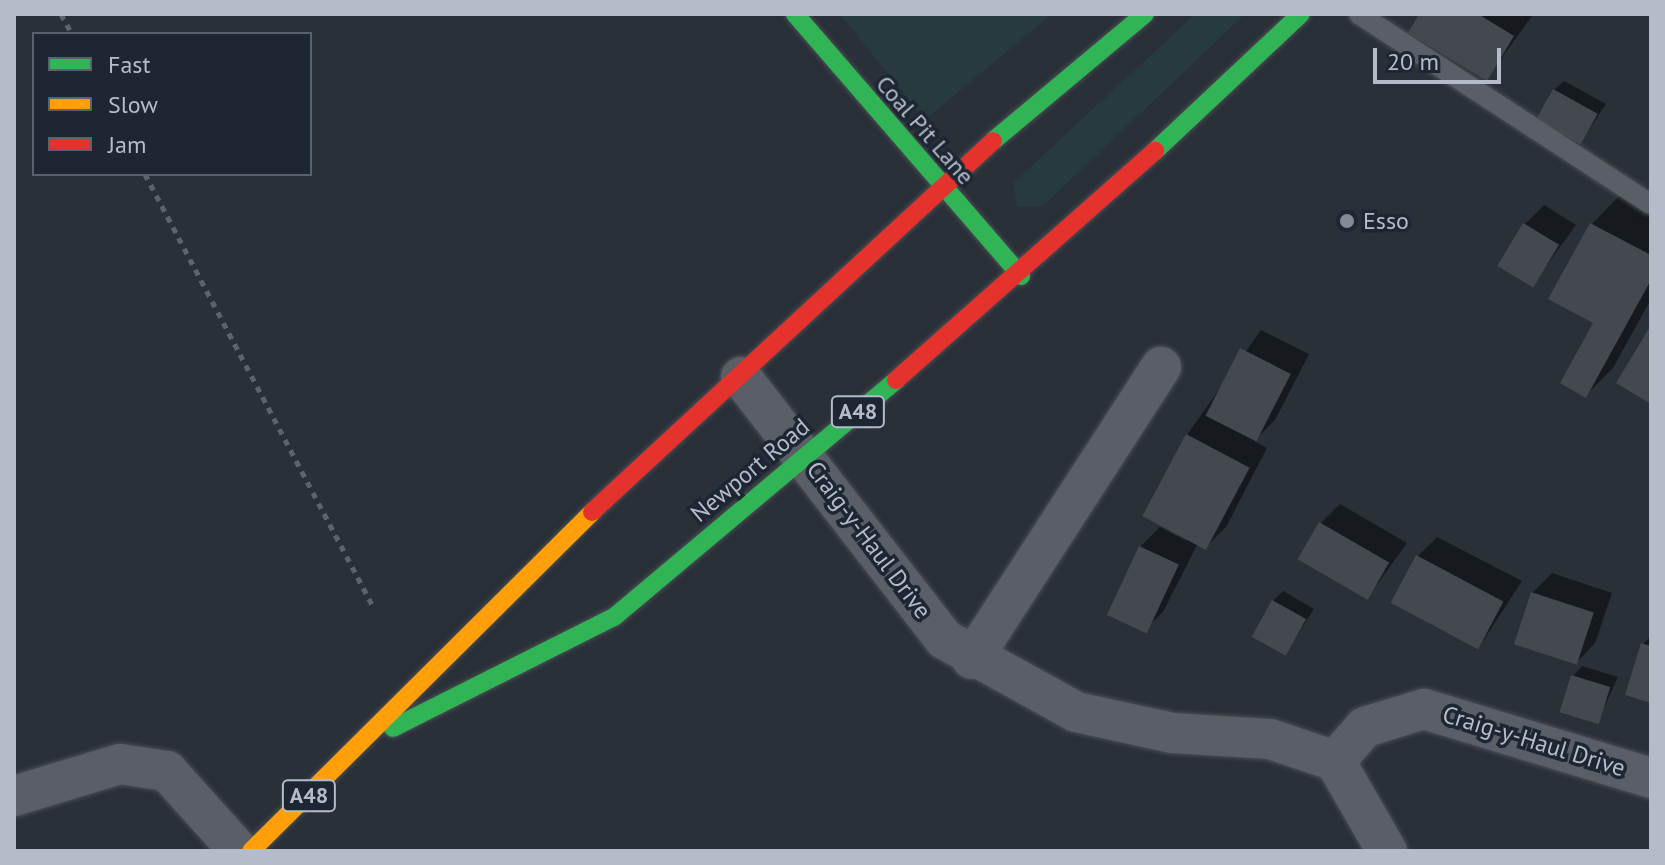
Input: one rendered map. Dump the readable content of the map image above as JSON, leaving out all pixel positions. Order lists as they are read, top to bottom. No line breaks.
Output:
{"streets":{"main road":["Coal Pit Lane","A48","Newport Road"],"street":["Craig-y-Haul Drive"]},"crossings":[["Coal Pit Lane","Newport Road"],["Newport Road","Craig-y-Haul Drive"]],"places":["Esso"],"legend":["Fast","Slow","Jam"],"scale_bar":"20 m"}
